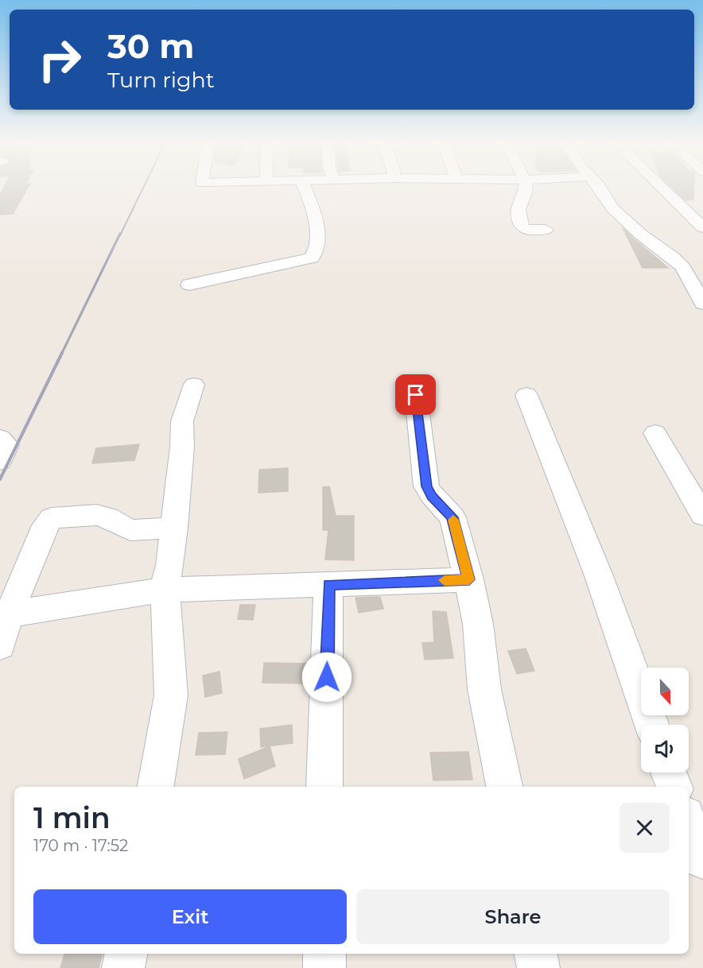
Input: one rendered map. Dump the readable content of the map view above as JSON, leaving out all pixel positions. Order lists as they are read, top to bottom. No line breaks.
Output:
{"north":"bottom","page":{"turn":["30 m","Turn right"],"heading":["1 min","170 m · 17:52"],"buttons":["Exit","Share"]}}
